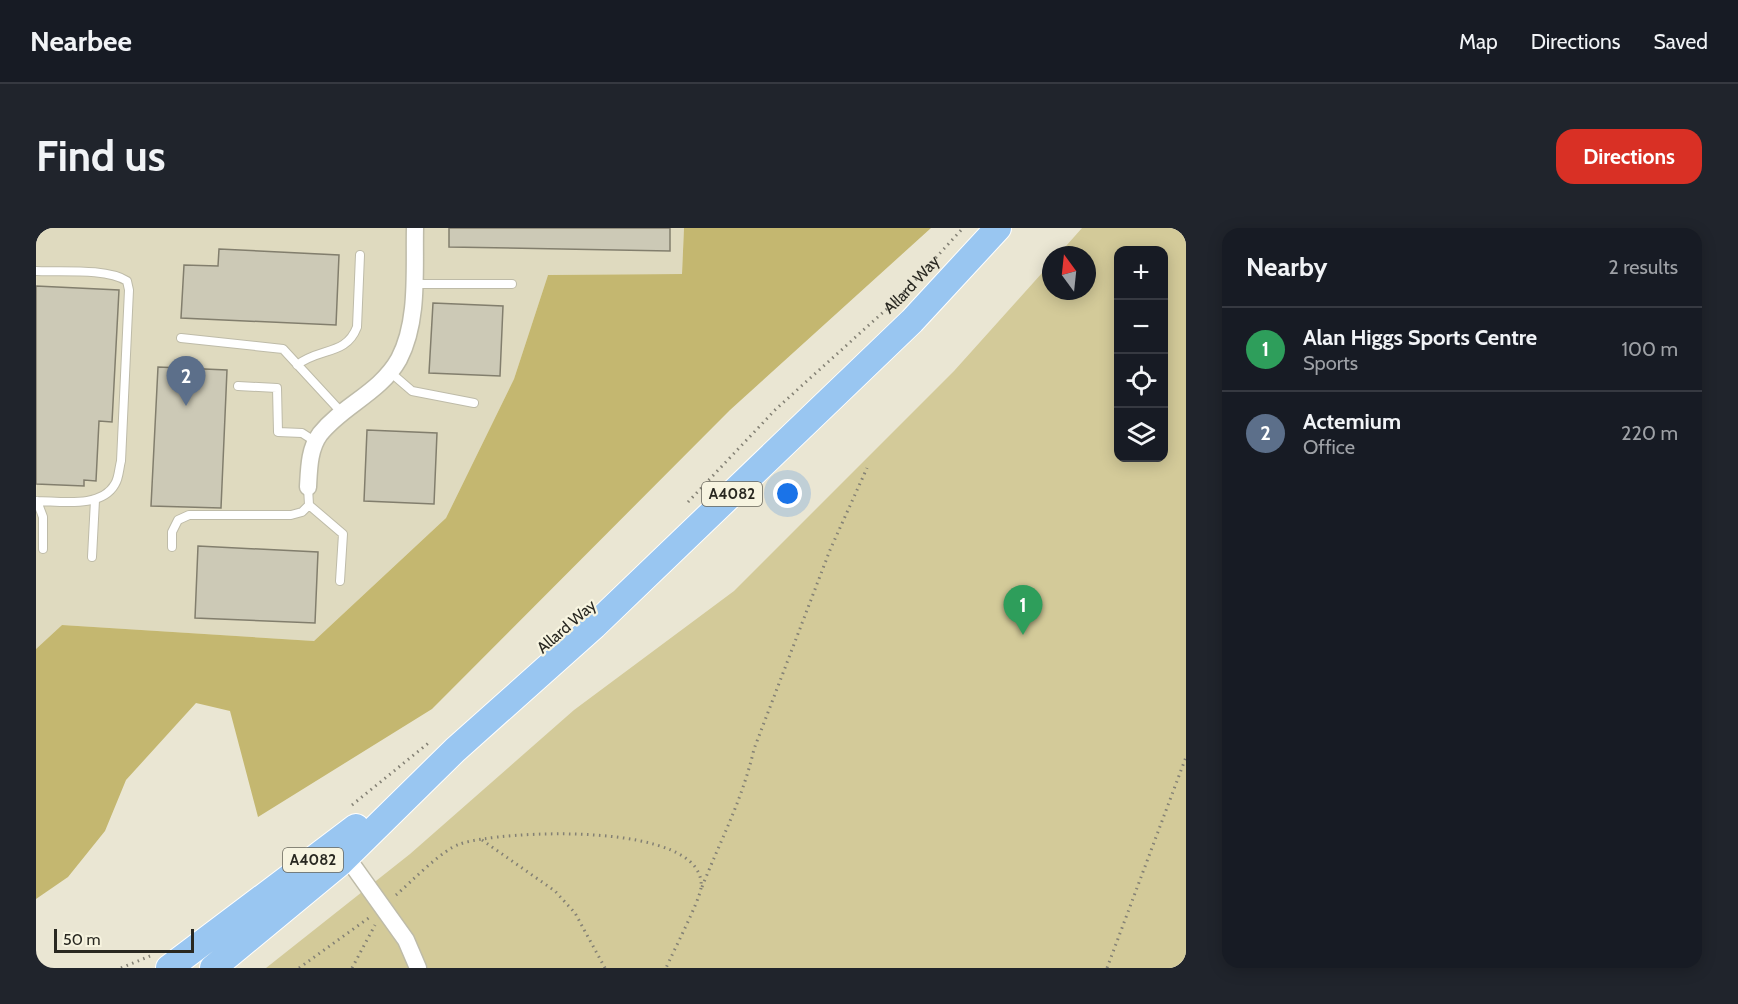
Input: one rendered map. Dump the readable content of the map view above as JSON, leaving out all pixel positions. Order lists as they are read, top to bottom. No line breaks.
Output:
{"streets":{"main road":["Allard Way","A4082"]},"scale_bar":"50 m","north":"top","page":{"header":"Nearbee","nav":["Map","Directions","Saved"],"buttons":"Directions","title":"Find us","heading":["Nearby","2 results"],"map_buttons":["+","−"],"list":[{"mark":"1","name":"Alan Higgs Sports Centre","note":"Sports","value":"100 m"},{"mark":"2","name":"Actemium","note":"Office","value":"220 m"}],"pins":["2","1"],"scale":"50 m"}}
